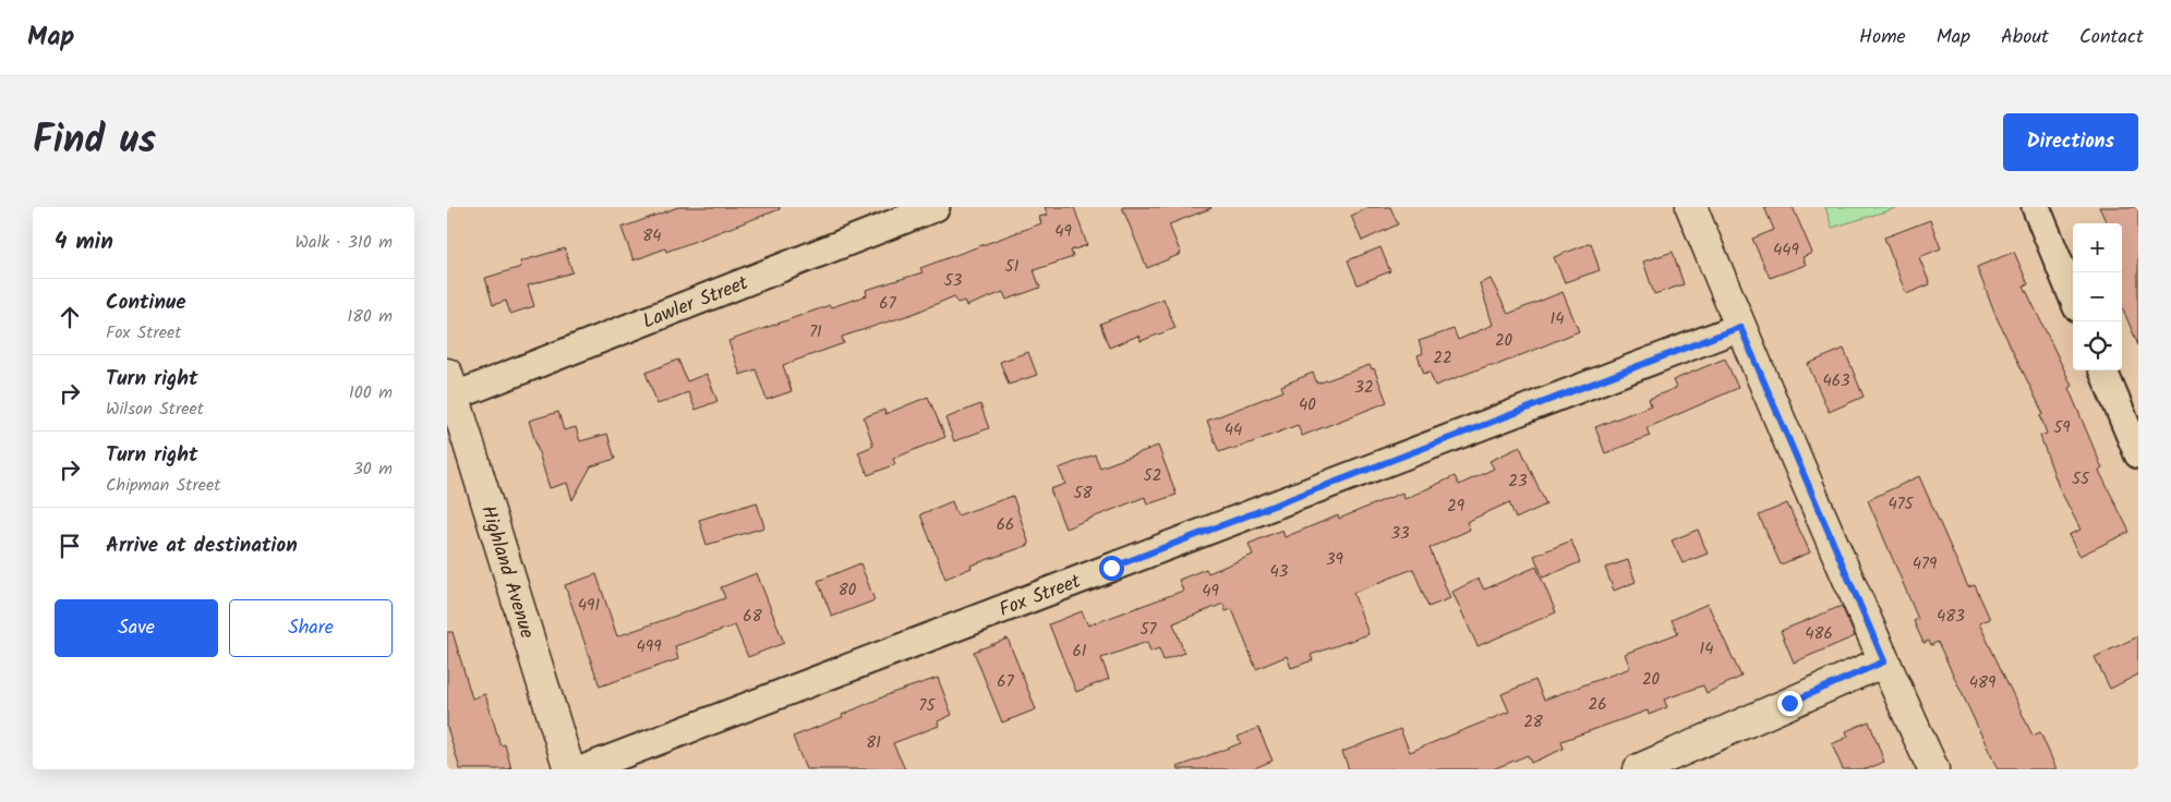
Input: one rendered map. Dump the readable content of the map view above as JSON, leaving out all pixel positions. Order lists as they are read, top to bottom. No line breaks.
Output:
{"streets":{"street":["Lawler Street","Highland Avenue","Fox Street"]},"crossings":[["Lawler Street","Highland Avenue"]],"house_numbers":["49","84","449","51","53","67","14","71","20","22","463","32","40","59","44","52","55","23","58","475","29","66","33","39","479","43","80","49","491","68","483","57","486","499","14","61","20","67","489","26","75","28","81"],"page":{"header":"Map","nav":["Home","Map","About","Contact"],"title":"Find us","buttons":["Directions",["Save","Share"]],"heading":["4 min","Walk · 310 m"],"map_buttons":["+","−"],"list":[["Continue","Fox Street","180 m"],["Turn right","Wilson Street","100 m"],["Turn right","Chipman Street","30 m"],"Arrive at destination"]}}
